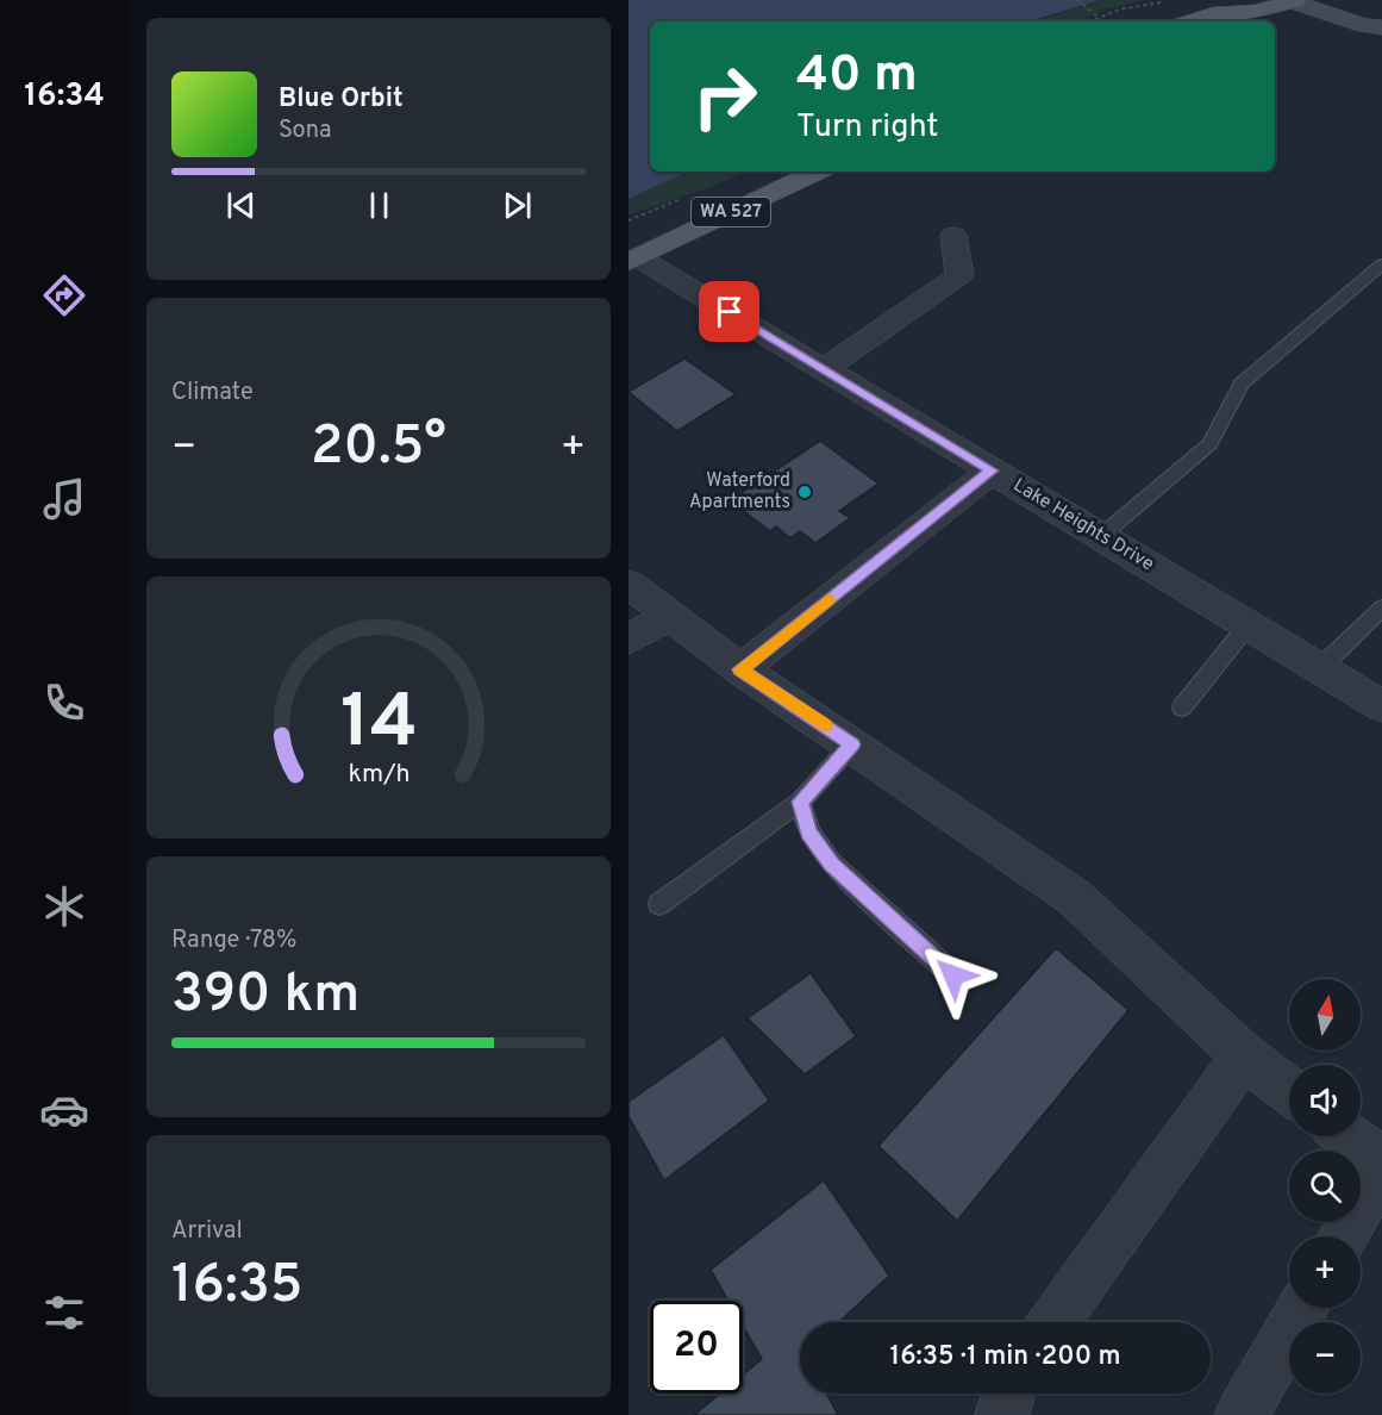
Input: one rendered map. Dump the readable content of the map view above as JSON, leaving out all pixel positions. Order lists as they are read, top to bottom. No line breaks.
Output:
{"streets":{"main road":["WA 527"],"street":["Lake Heights Drive"]},"crossings":[["WA 527","Lake Heights Drive"]],"places":["Waterford Apartments"],"north":"top","page":{"tabs":"16:34","turn":["40 m","Turn right"],"song":["Blue Orbit","Sona"],"tile":["Climate",["Range · 78%","390 km"],["Arrival","16:35"]],"heat":["−","20.5°","+"],"map_buttons":["+","−"],"limit":"20","trip":"16:35 · 1 min · 200 m","gauge":["14","km/h"]}}
